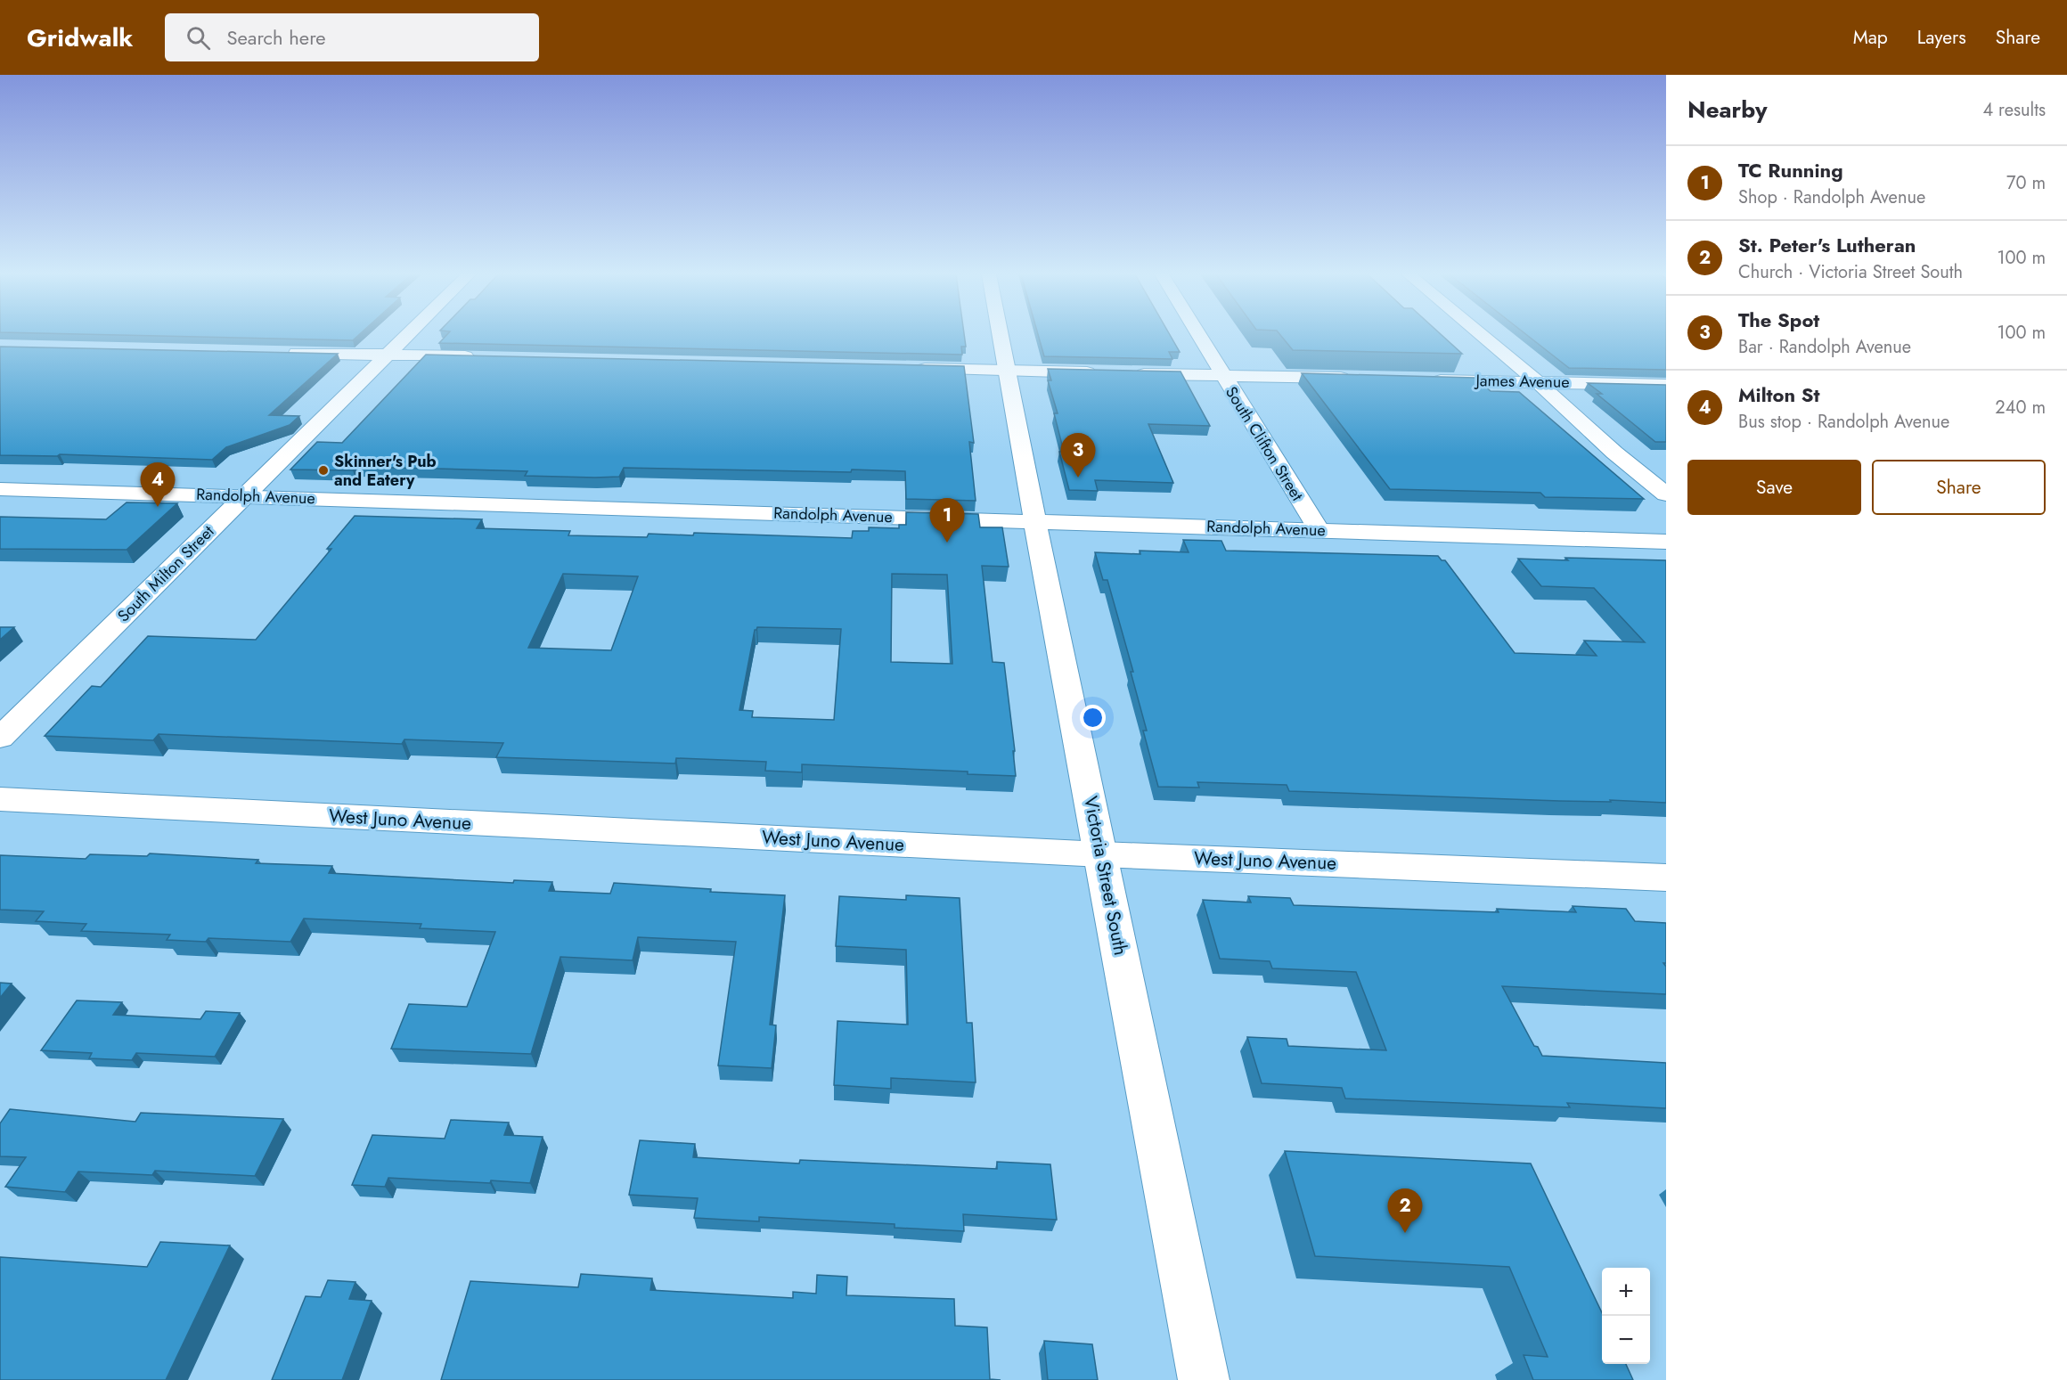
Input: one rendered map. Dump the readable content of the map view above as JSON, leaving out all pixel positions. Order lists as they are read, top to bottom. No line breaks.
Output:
{"streets":{"street":["James Avenue","South Clifton Street","Randolph Avenue","South Milton Street","West Juno Avenue","Victoria Street South"]},"crossings":[["South Clifton Street","Randolph Avenue"],["Randolph Avenue","South Milton Street"],["Randolph Avenue","Victoria Street South"],["West Juno Avenue","Victoria Street South"]],"places":["Skinner's Pub and Eatery"],"page":{"header":"Gridwalk","search":"Search here","nav":["Map","Layers","Share"],"heading":["Nearby","4 results"],"list":[{"mark":"1","name":"TC Running","note":"Shop · Randolph Avenue","value":"70 m"},{"mark":"2","name":"St. Peter's Lutheran","note":"Church · Victoria Street South","value":"100 m"},{"mark":"3","name":"The Spot","note":"Bar · Randolph Avenue","value":"100 m"},{"mark":"4","name":"Milton St","note":"Bus stop · Randolph Avenue","value":"240 m"}],"pins":["3","4","1","2"],"buttons":["Save","Share"],"map_buttons":["+","−"]}}
